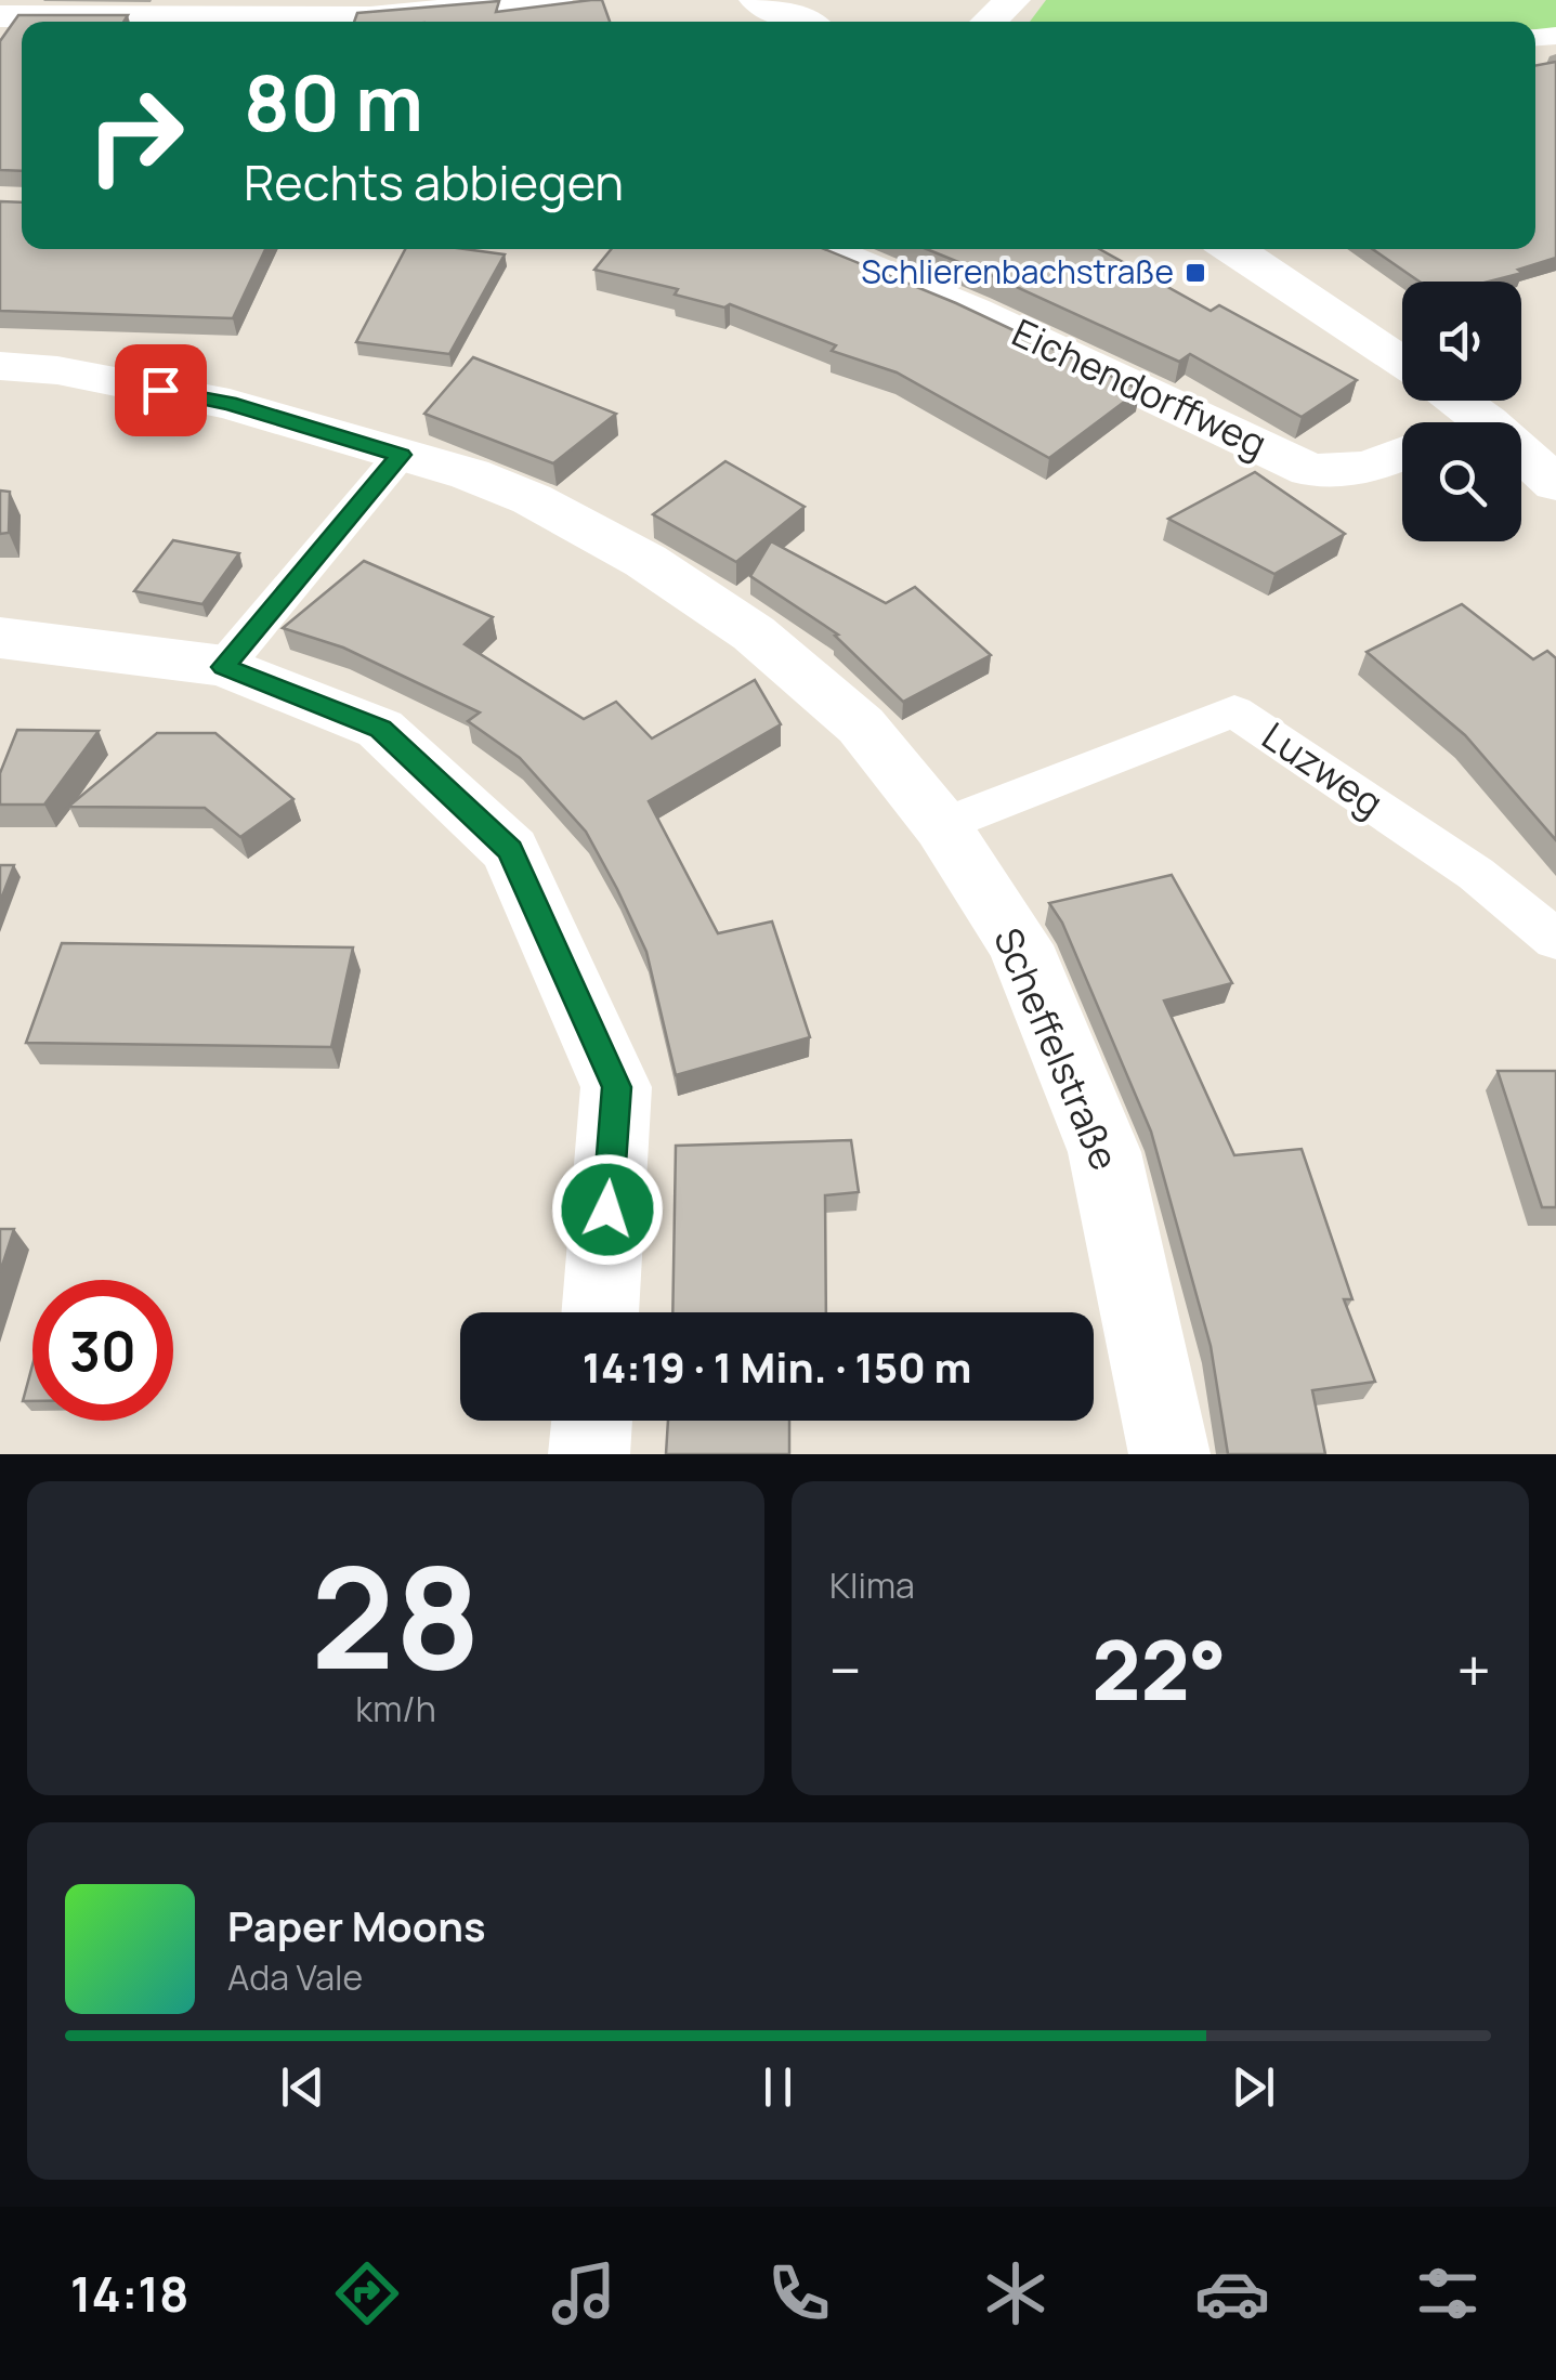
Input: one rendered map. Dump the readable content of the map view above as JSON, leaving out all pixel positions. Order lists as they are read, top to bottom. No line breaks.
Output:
{"streets":{"street":["Eichendorffweg","Scheffelstraße"],"lane":["Luzweg"]},"crossings":[["Luzweg","Scheffelstraße"]],"places":{"transit":["Schlierenbachstraße"]},"page":{"turn":["80 m","Rechts abbiegen"],"limit":"30","trip":"14:19 · 1 Min. · 150 m","tile":[["28","km/h"],"Klima"],"heat":["−","22°","+"],"song":["Paper Moons","Ada Vale"],"tabs":"14:18"}}
